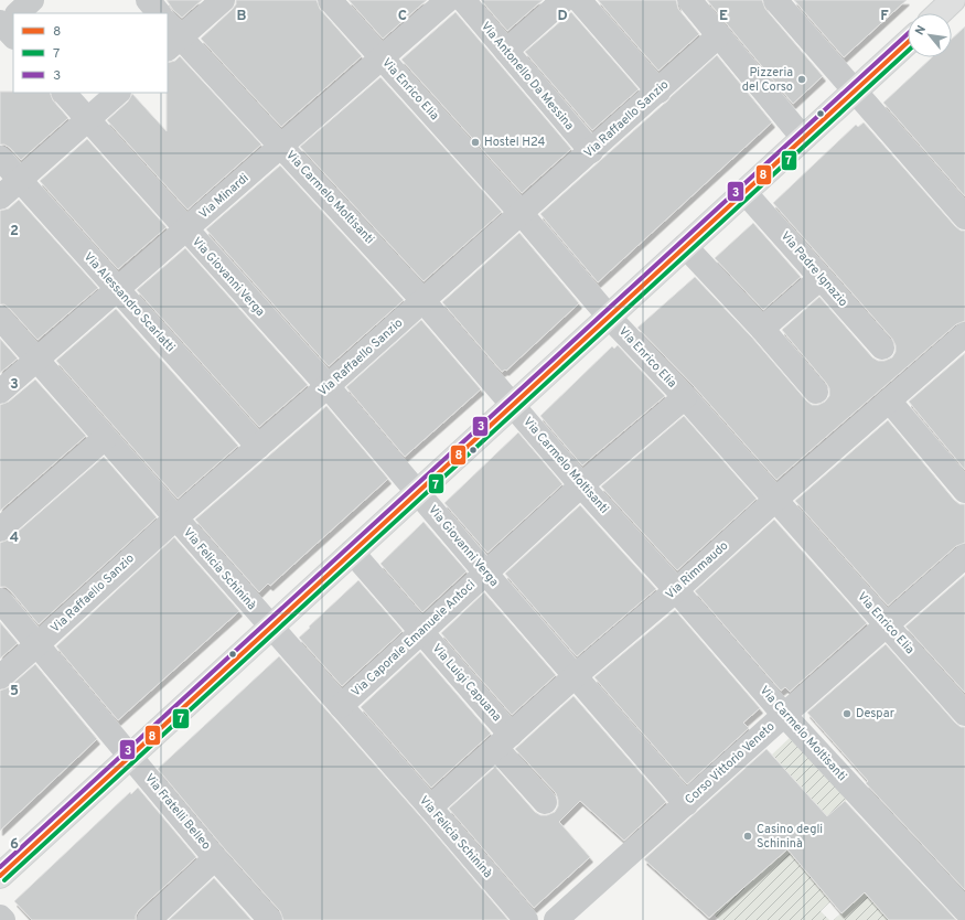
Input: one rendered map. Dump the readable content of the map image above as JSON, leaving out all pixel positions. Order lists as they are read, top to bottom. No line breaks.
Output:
{"streets":{"street":["Via Antonello Da Messina","Via Enrico Elia","Via Raffaello Sanzio","Via Minardi","Via Carmelo Moltisanti","Via Padre Ignazio","Via Giovanni Verga","Via Alessandro Scarlatti","Via Felicia Schininà","Via Rimmaudo","Via Caporale Emanuele Antoci","Via Luigi Capuana","Corso Vittorio Veneto","Via Fratelli Belleo"]},"crossings":[["Via Antonello Da Messina","Via Raffaello Sanzio"],["Via Enrico Elia","Via Raffaello Sanzio"],["Via Enrico Elia","Via Minardi"],["Via Enrico Elia","Via Rimmaudo"],["Via Enrico Elia","Via Caporale Emanuele Antoci"],["Via Enrico Elia","Corso Vittorio Veneto"],["Via Raffaello Sanzio","Via Carmelo Moltisanti"],["Via Raffaello Sanzio","Via Giovanni Verga"],["Via Raffaello Sanzio","Via Alessandro Scarlatti"],["Via Raffaello Sanzio","Via Felicia Schininà"],["Via Raffaello Sanzio","Via Fratelli Belleo"],["Via Minardi","Via Carmelo Moltisanti"],["Via Minardi","Via Giovanni Verga"],["Via Minardi","Via Alessandro Scarlatti"],["Via Minardi","Via Felicia Schininà"],["Via Carmelo Moltisanti","Via Rimmaudo"],["Via Carmelo Moltisanti","Via Caporale Emanuele Antoci"],["Via Carmelo Moltisanti","Corso Vittorio Veneto"],["Via Giovanni Verga","Via Rimmaudo"],["Via Giovanni Verga","Via Caporale Emanuele Antoci"],["Via Giovanni Verga","Corso Vittorio Veneto"],["Via Felicia Schininà","Via Rimmaudo"],["Via Felicia Schininà","Via Caporale Emanuele Antoci"],["Via Rimmaudo","Via Luigi Capuana"],["Via Caporale Emanuele Antoci","Via Luigi Capuana"]],"places":["Pizzeria del Corso","Hostel H24","Despar","Casino degli Schininà"],"lines":["transit line 3","transit line 8","transit line 7"],"legend":["8","7","3"],"north":"top left","grid":{"columns":["B","C","D","E","F"],"rows":["2","3","4","5","6"]}}
